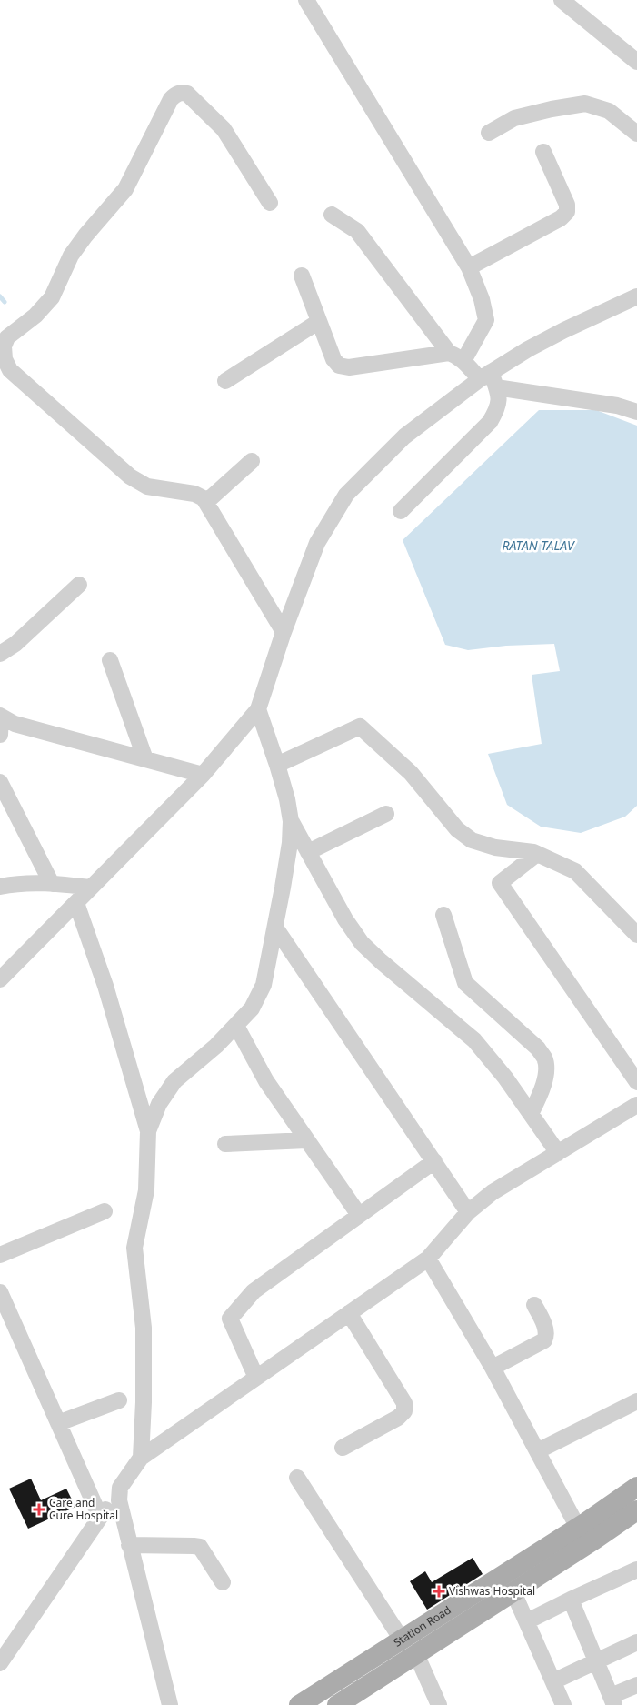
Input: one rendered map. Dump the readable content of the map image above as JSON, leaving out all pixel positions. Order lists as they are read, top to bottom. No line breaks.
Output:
{"streets":{"main road":["Station Road"]},"water":["RATAN TALAV"],"places":{"health":["Care and Cure Hospital","Vishwas Hospital"]}}
